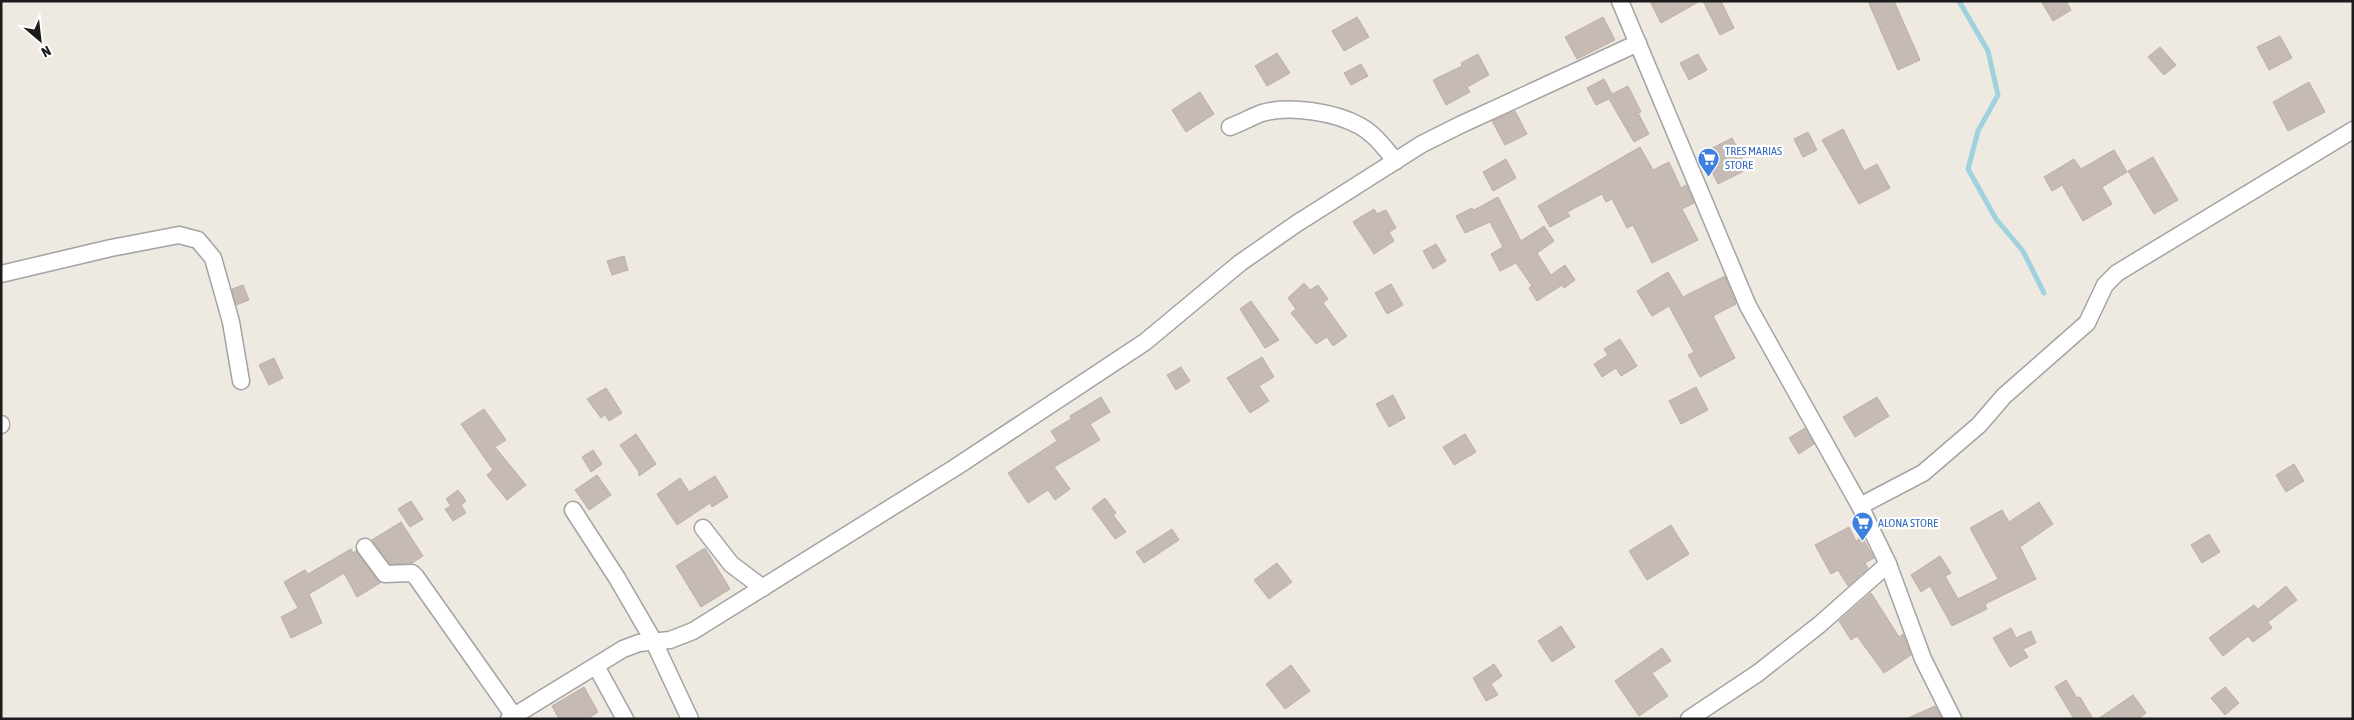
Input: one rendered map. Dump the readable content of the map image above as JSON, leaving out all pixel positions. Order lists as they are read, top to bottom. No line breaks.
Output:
{"places":{"supermarket":["TRES MARIAS STORE","ALONA STORE"]},"north":"bottom right"}
